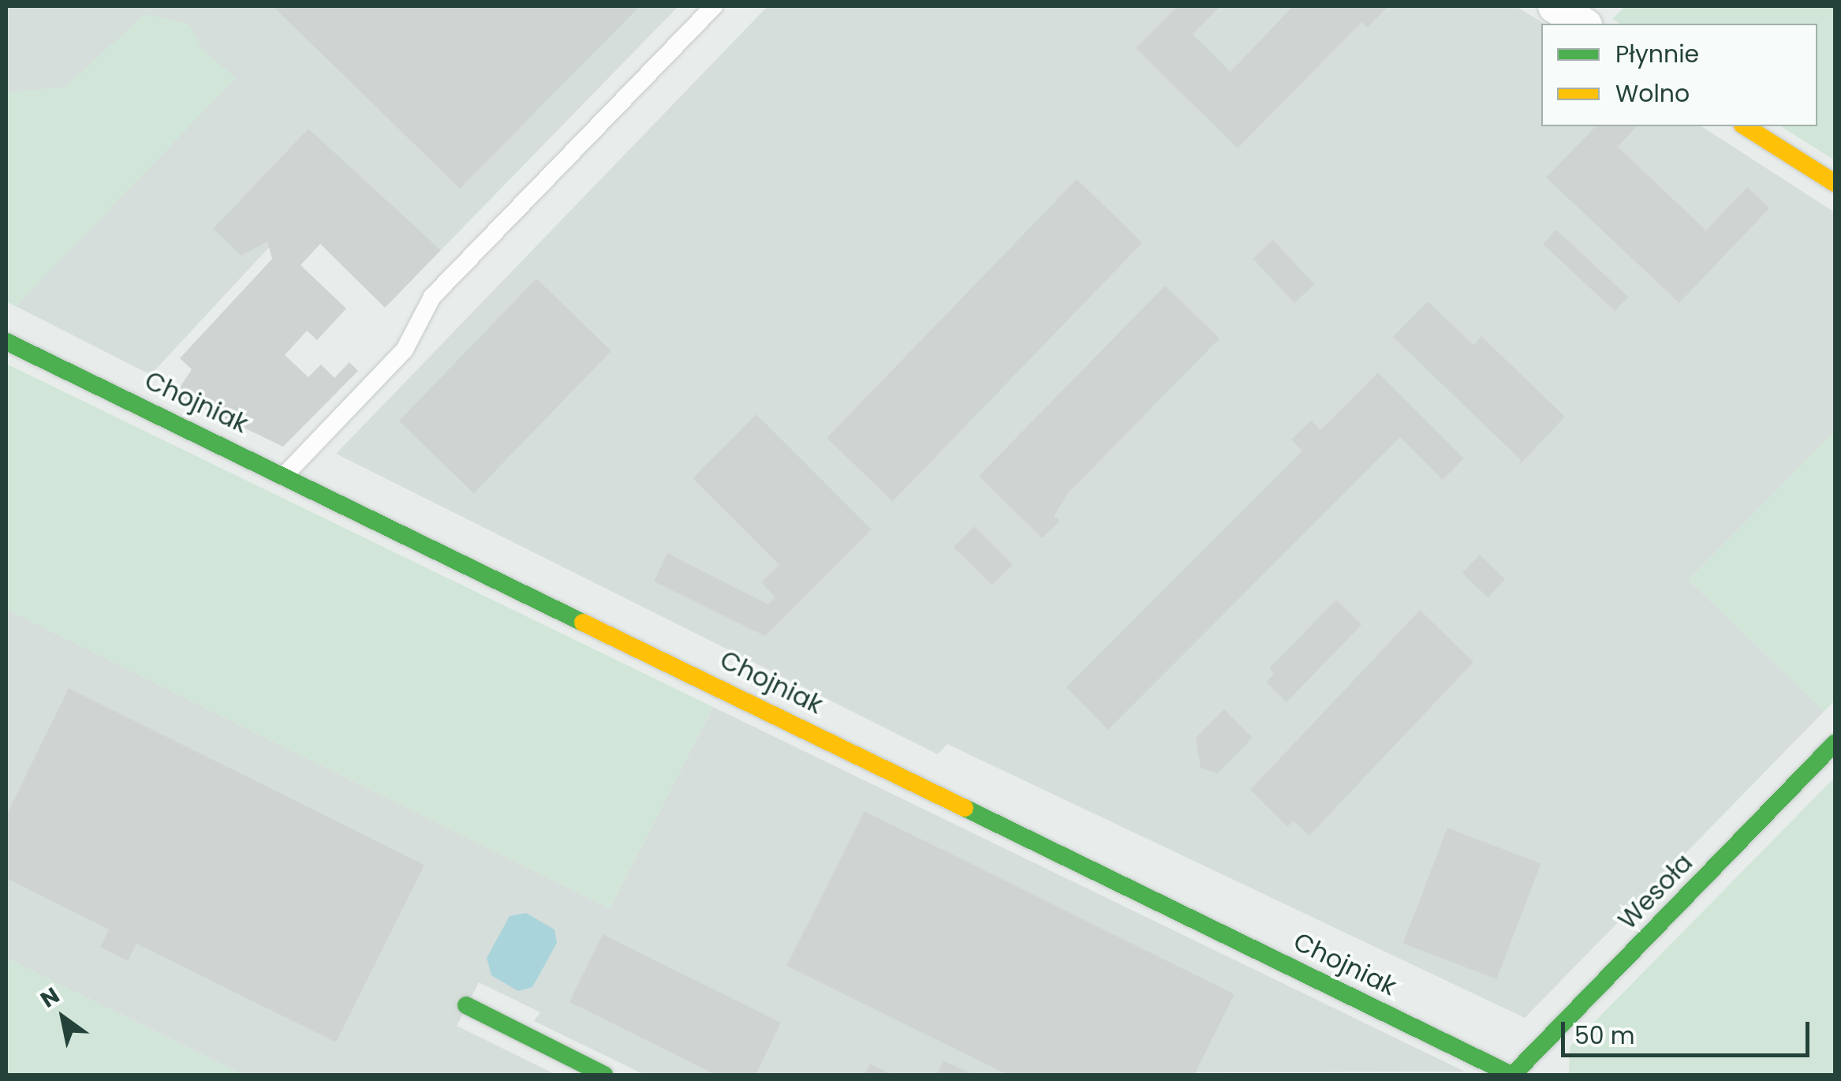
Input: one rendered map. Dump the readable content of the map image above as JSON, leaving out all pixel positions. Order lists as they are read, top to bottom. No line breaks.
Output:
{"streets":{"street":["Chojniak","Wesoła"]},"crossings":[["Chojniak","Wesoła"]],"legend":["Płynnie","Wolno"],"scale_bar":"50 m","north":"top left"}
